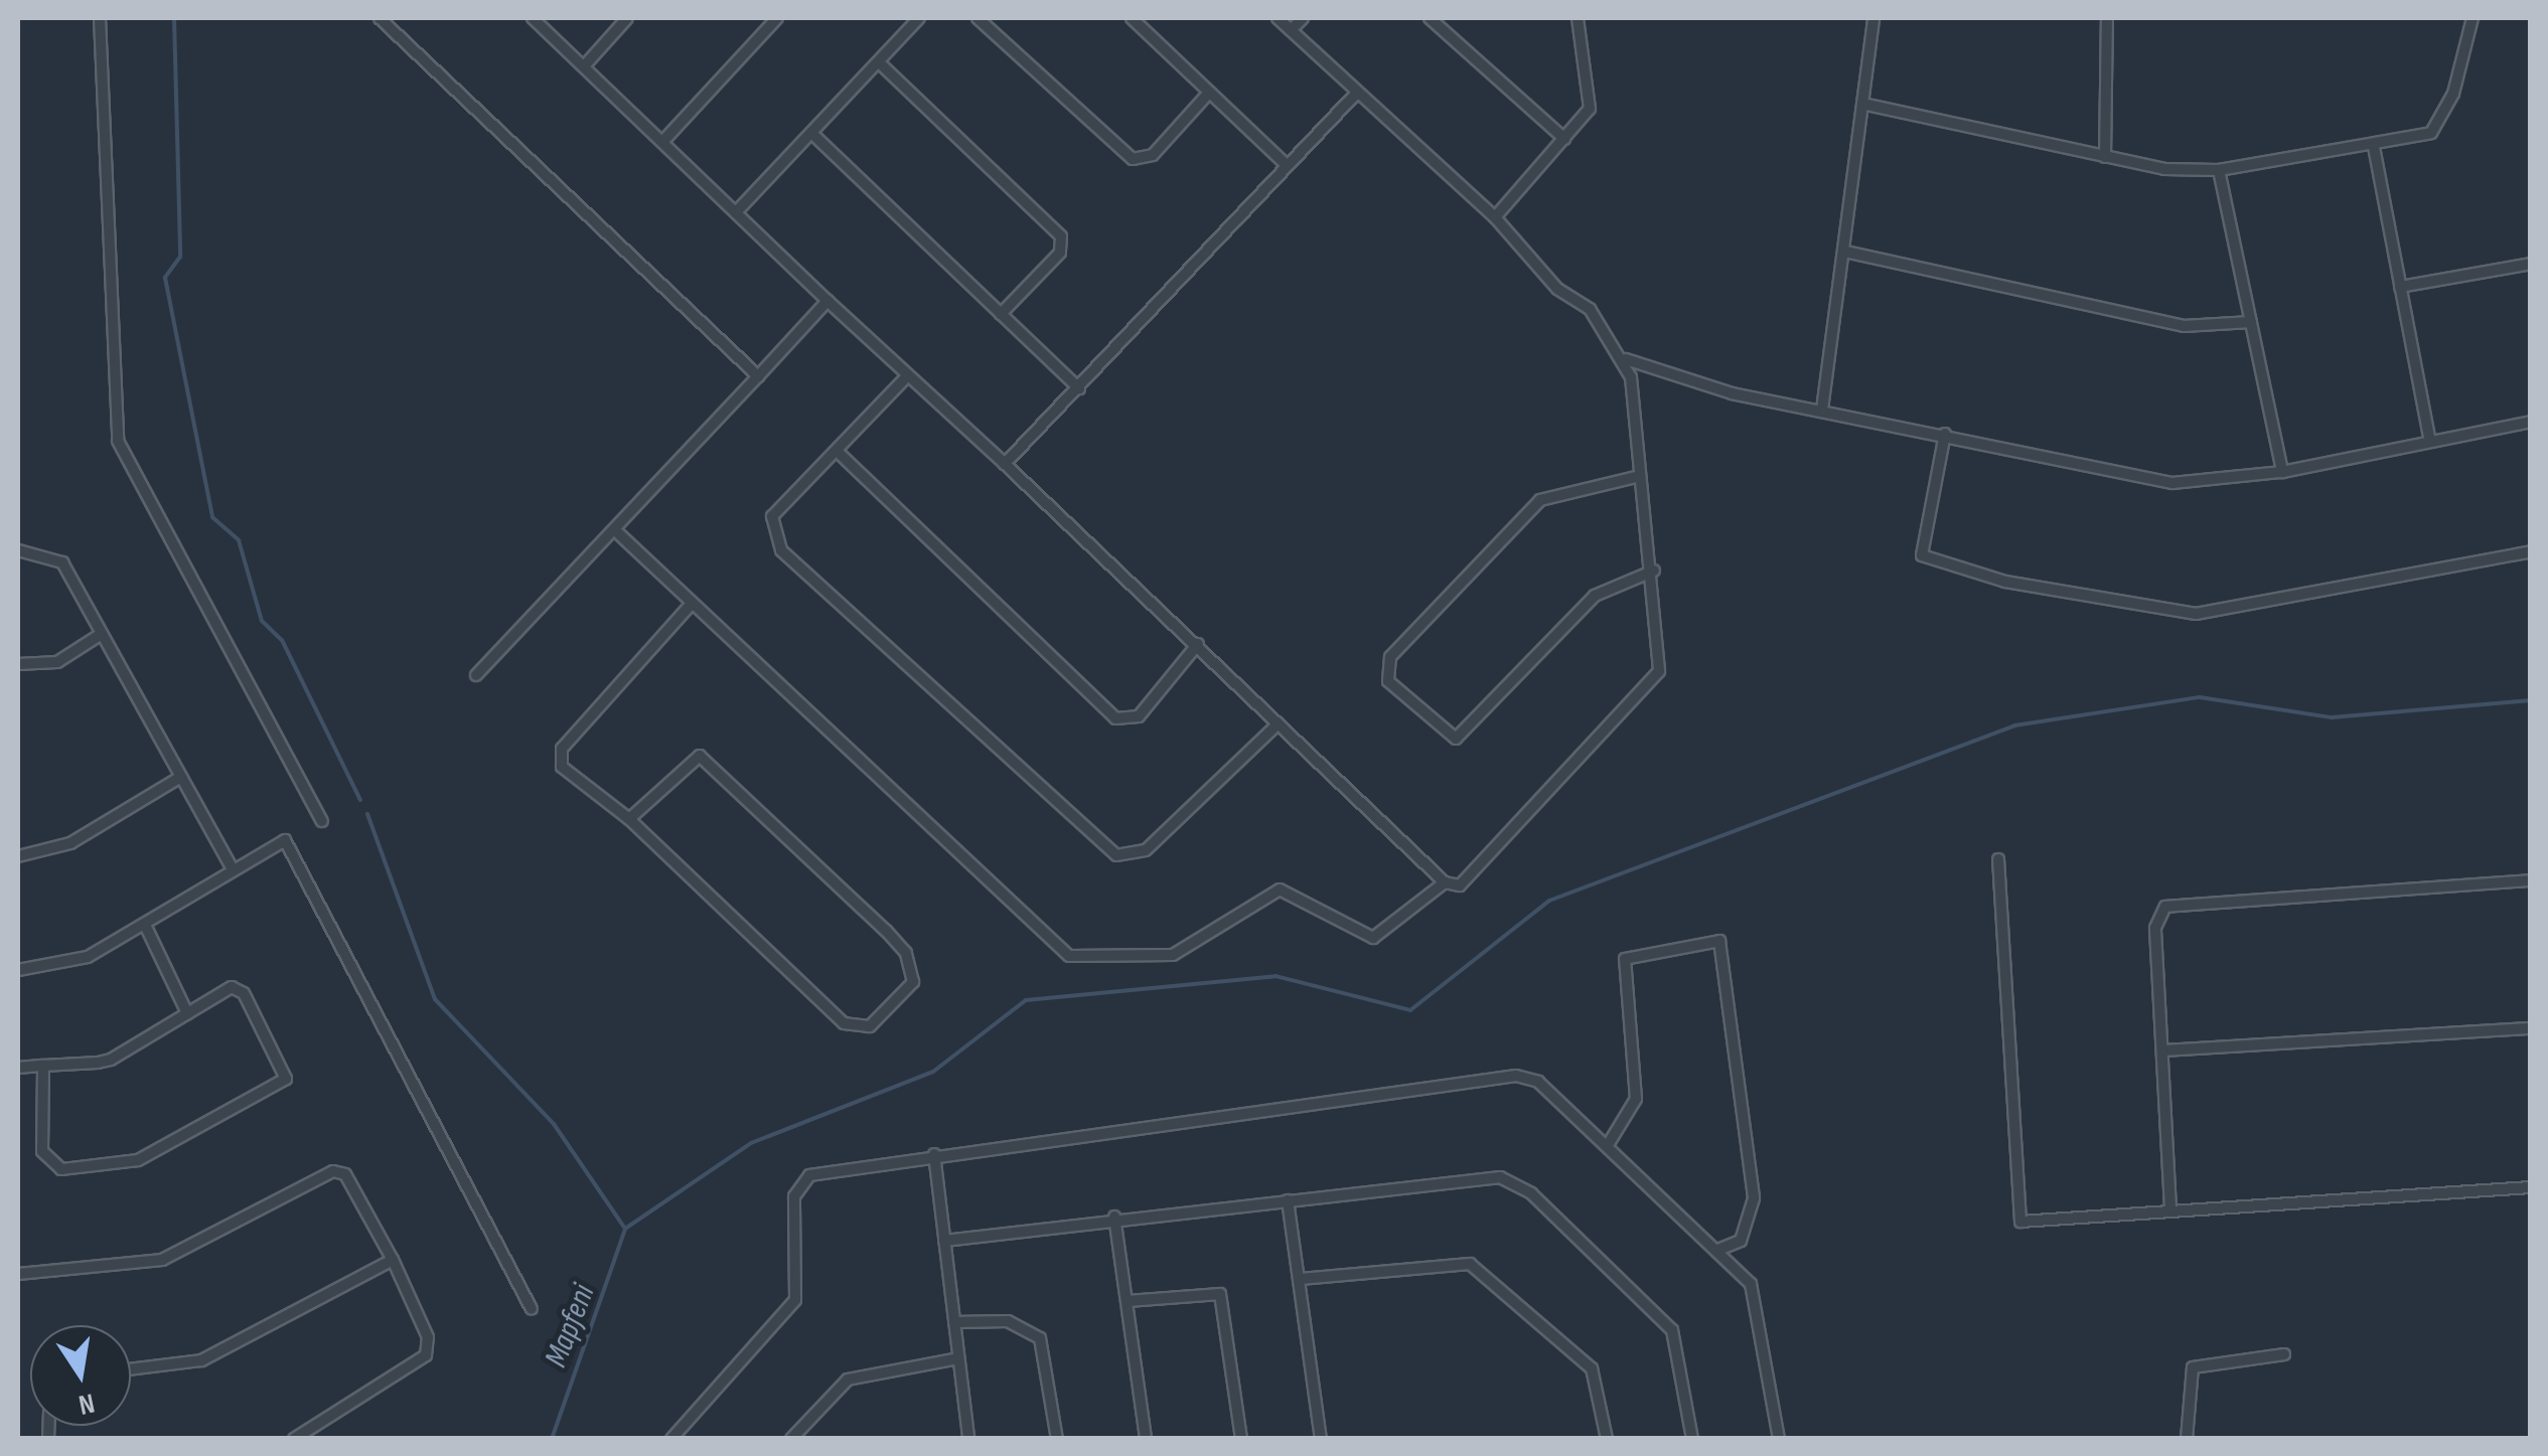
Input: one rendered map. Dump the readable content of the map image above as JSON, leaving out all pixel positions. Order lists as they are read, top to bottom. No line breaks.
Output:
{"water":["Mapfeni"],"north":"bottom"}
